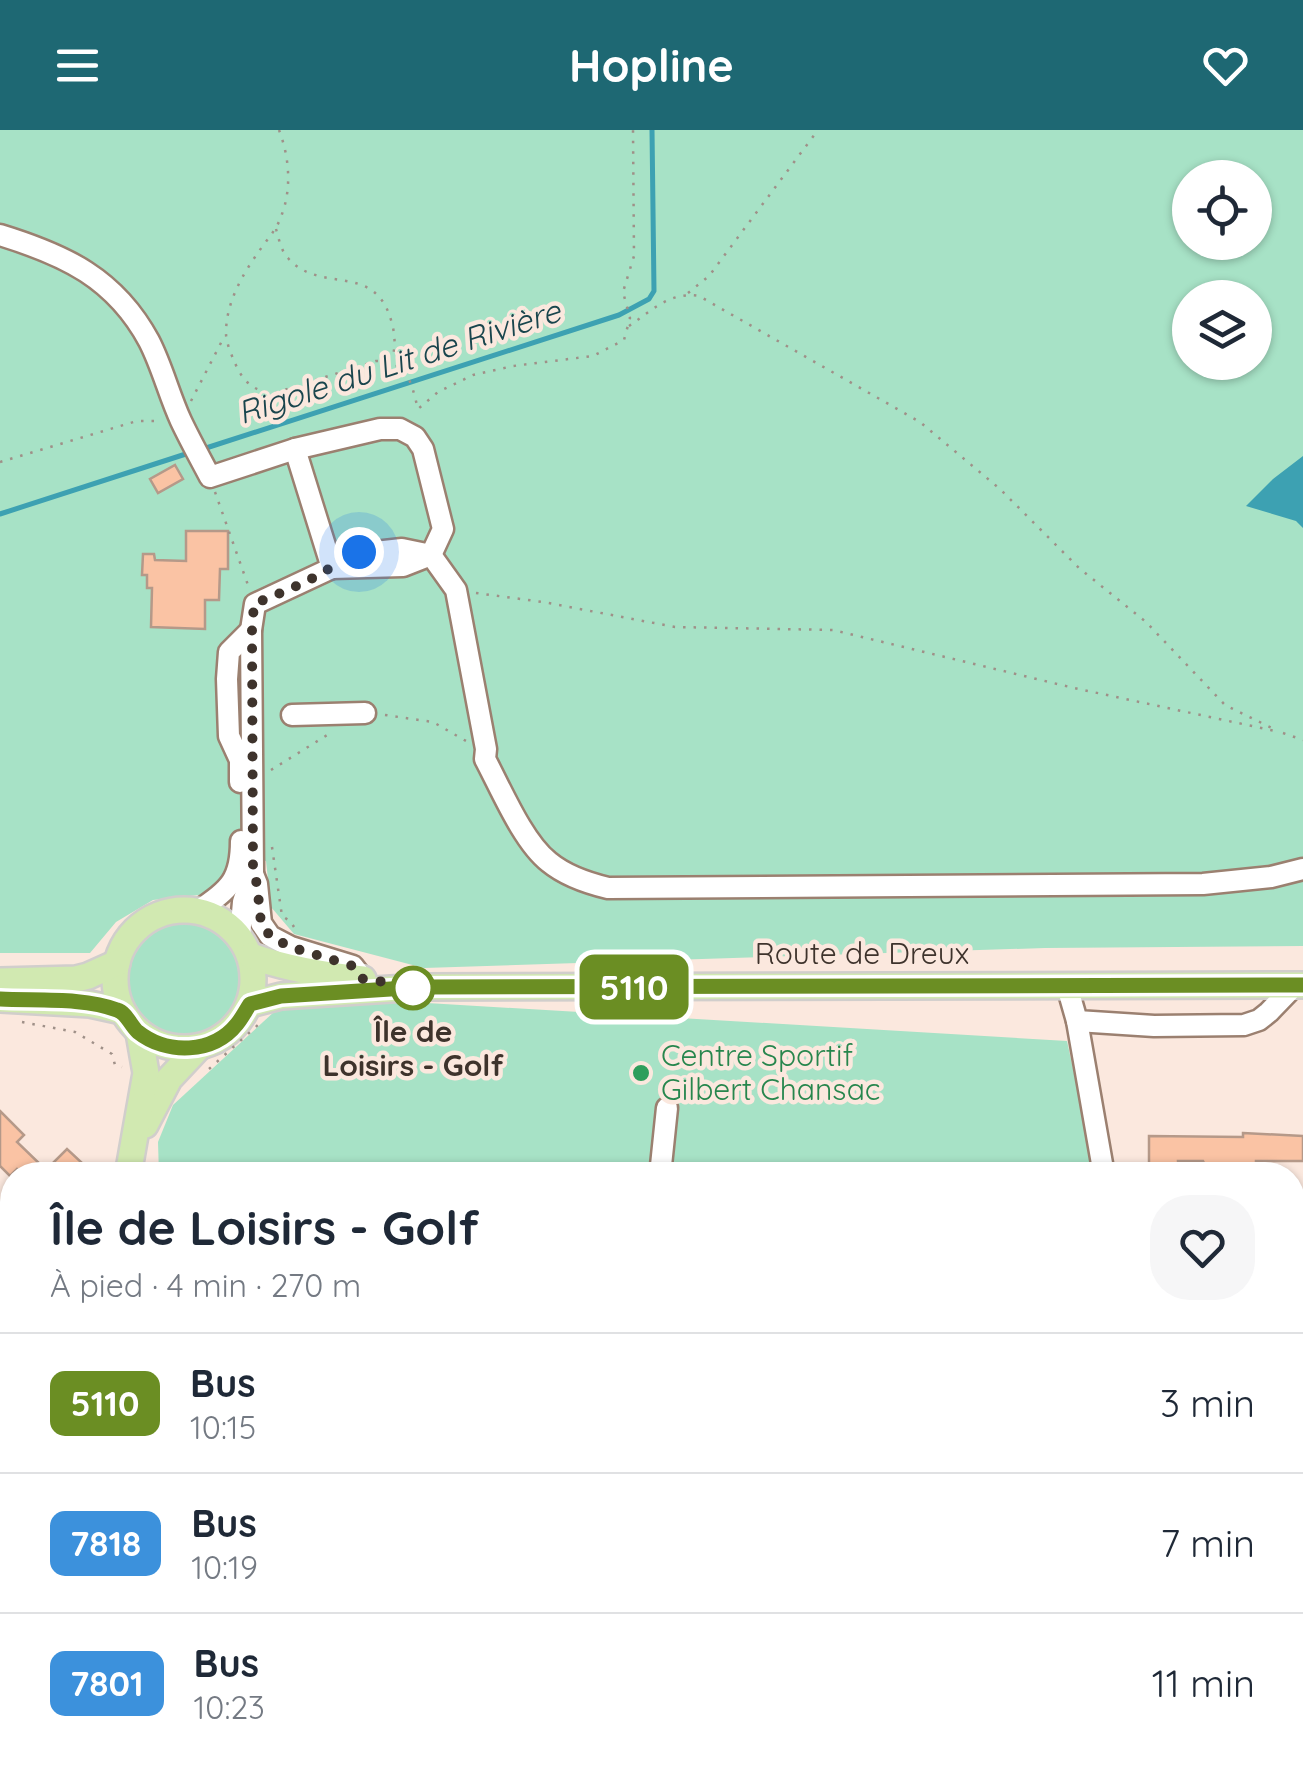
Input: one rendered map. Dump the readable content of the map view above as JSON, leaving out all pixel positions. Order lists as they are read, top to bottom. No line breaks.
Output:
{"streets":{"main road":["Route de Dreux"]},"water":["Rigole du Lit de Rivière"],"places":["Île de Loisirs - Golf","Centre Sportif Gilbert Chansac"],"lines":["bus line 5110"],"page":{"header":"Hopline","on_map":"5110","heading":["Île de Loisirs - Golf","À pied · 4 min · 270 m"],"list":[{"mark":"5110","name":"Bus","note":"10:15","value":"3 min"},{"mark":"7818","name":"Bus","note":"10:19","value":"7 min"},{"mark":"7801","name":"Bus","note":"10:23","value":"11 min"}]}}
